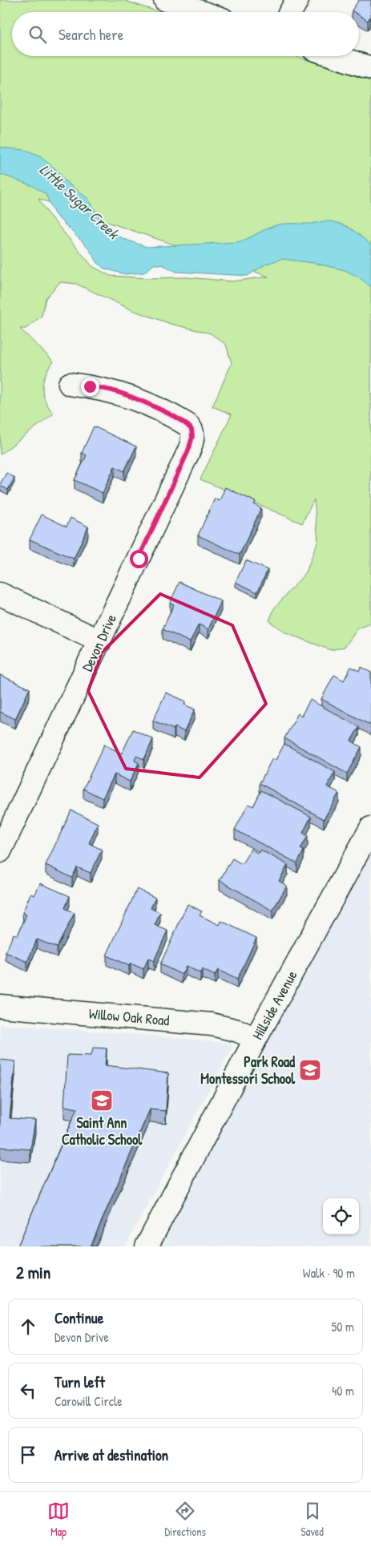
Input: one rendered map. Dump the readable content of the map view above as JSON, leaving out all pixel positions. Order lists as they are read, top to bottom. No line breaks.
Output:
{"streets":{"street":["Devon Drive","Hillside Avenue","Willow Oak Road"]},"crossings":[["Hillside Avenue","Willow Oak Road"]],"water":["Little Sugar Creek"],"places":{"school or university":["Park Road Montessori School","Saint Ann Catholic School"]},"page":{"search":"Search here","heading":["2 min","Walk · 90 m"],"list":[["Continue","Devon Drive","50 m"],["Turn left","Carowill Circle","40 m"],"Arrive at destination"],"nav":["Map","Directions","Saved"]}}
